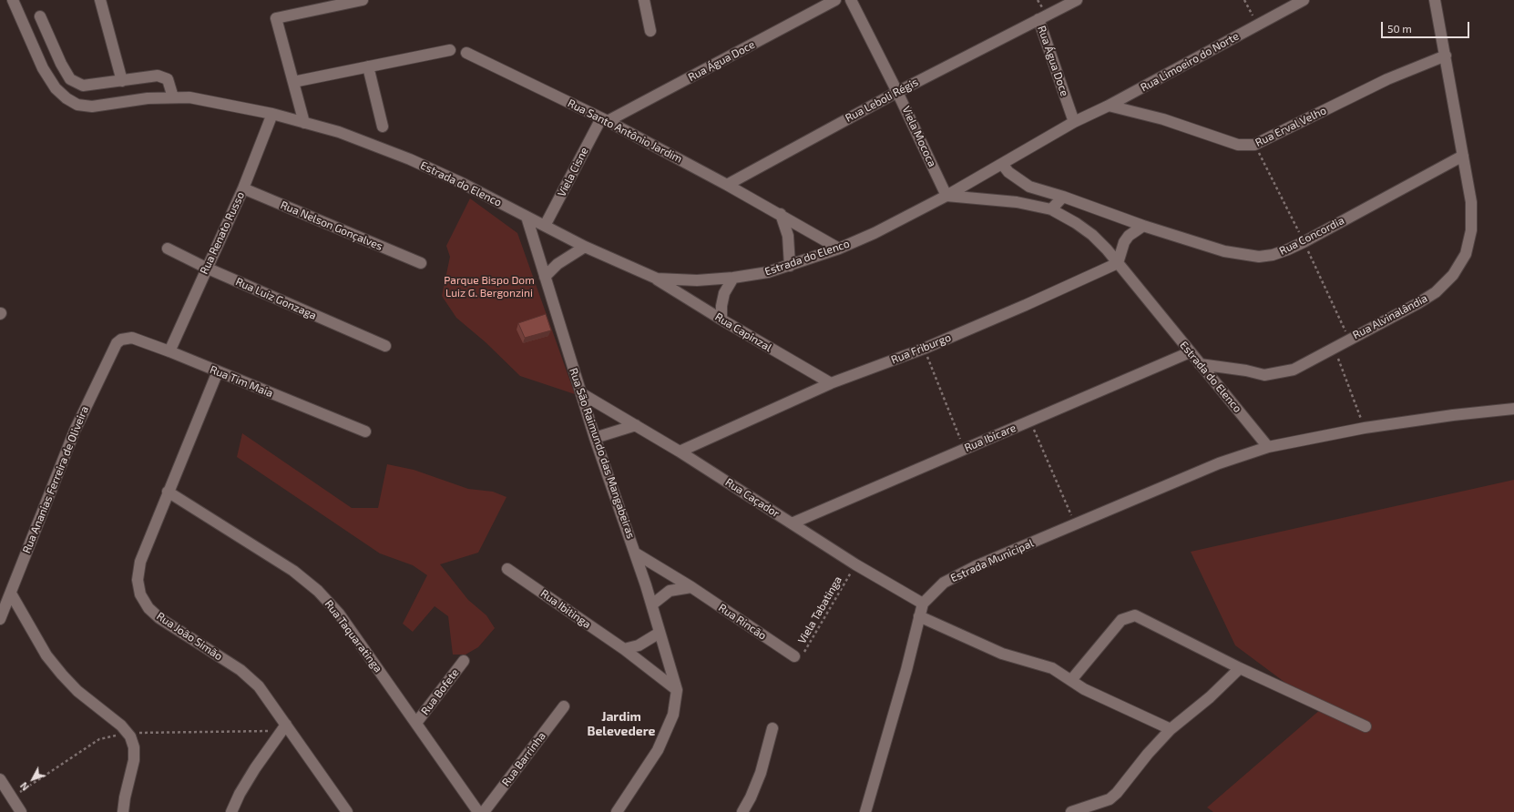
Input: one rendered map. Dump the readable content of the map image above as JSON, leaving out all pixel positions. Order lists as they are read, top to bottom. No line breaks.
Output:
{"streets":{"street":["Rua Água Doce","Rua Limoeiro do Norte","Rua Leboli Régis","Rua Erval Velho","Rua Santo Antônio Jardim","Viela Mococa","Viela Cisne","Estrada do Elenco","Rua Nelson Gonçalves","Rua Renato Russo","Rua Concordia","Rua Luiz Gonzaga","Rua Alvinalândia","Rua Capinzal","Rua Friburgo","Rua Tim Maia","Rua Ibicare","Rua São Raimundo das Mangabeiras","Rua Ananias Ferreira de Oliveira","Rua Caçador","Estrada Municipal","Rua Ibitinga","Rua Rincão","Rua João Simão","Rua Taquaratinga","Rua Bofete","Rua Barrinha"],"path":["Viela Tabatinga"]},"crossings":[["Rua Água Doce","Rua Limoeiro do Norte"],["Rua Água Doce","Rua Leboli Régis"],["Rua Água Doce","Rua Santo Antônio Jardim"],["Rua Água Doce","Viela Cisne"],["Rua Água Doce","Estrada do Elenco"],["Rua Limoeiro do Norte","Rua Erval Velho"],["Rua Limoeiro do Norte","Estrada do Elenco"],["Rua Leboli Régis","Rua Santo Antônio Jardim"],["Rua Leboli Régis","Viela Mococa"],["Rua Erval Velho","Rua Alvinalândia"],["Rua Santo Antônio Jardim","Viela Cisne"],["Rua Santo Antônio Jardim","Estrada do Elenco"],["Viela Mococa","Estrada do Elenco"],["Viela Cisne","Estrada do Elenco"],["Estrada do Elenco","Rua Renato Russo"],["Estrada do Elenco","Rua Alvinalândia"],["Estrada do Elenco","Rua Capinzal"],["Estrada do Elenco","Rua Friburgo"],["Estrada do Elenco","Rua Ibicare"],["Estrada do Elenco","Rua São Raimundo das Mangabeiras"],["Estrada do Elenco","Estrada Municipal"],["Rua Nelson Gonçalves","Rua Renato Russo"],["Rua Renato Russo","Rua Luiz Gonzaga"],["Rua Renato Russo","Rua Tim Maia"],["Rua Concordia","Rua Alvinalândia"],["Rua Capinzal","Rua Friburgo"],["Rua Friburgo","Rua Caçador"],["Rua Tim Maia","Rua Ananias Ferreira de Oliveira"],["Rua Tim Maia","Rua João Simão"],["Rua Ibicare","Rua Caçador"],["Rua São Raimundo das Mangabeiras","Rua Caçador"],["Rua São Raimundo das Mangabeiras","Rua Ibitinga"],["Rua São Raimundo das Mangabeiras","Rua Rincão"],["Rua Caçador","Estrada Municipal"],["Rua Caçador","Viela Tabatinga"],["Viela Tabatinga","Rua Rincão"],["Rua João Simão","Rua Taquaratinga"],["Rua Taquaratinga","Rua Bofete"]],"districts":["Jardim Belevedere"],"parks":["Parque Bispo Dom Luiz G. Bergonzini"],"scale_bar":"50 m","north":"bottom left"}
